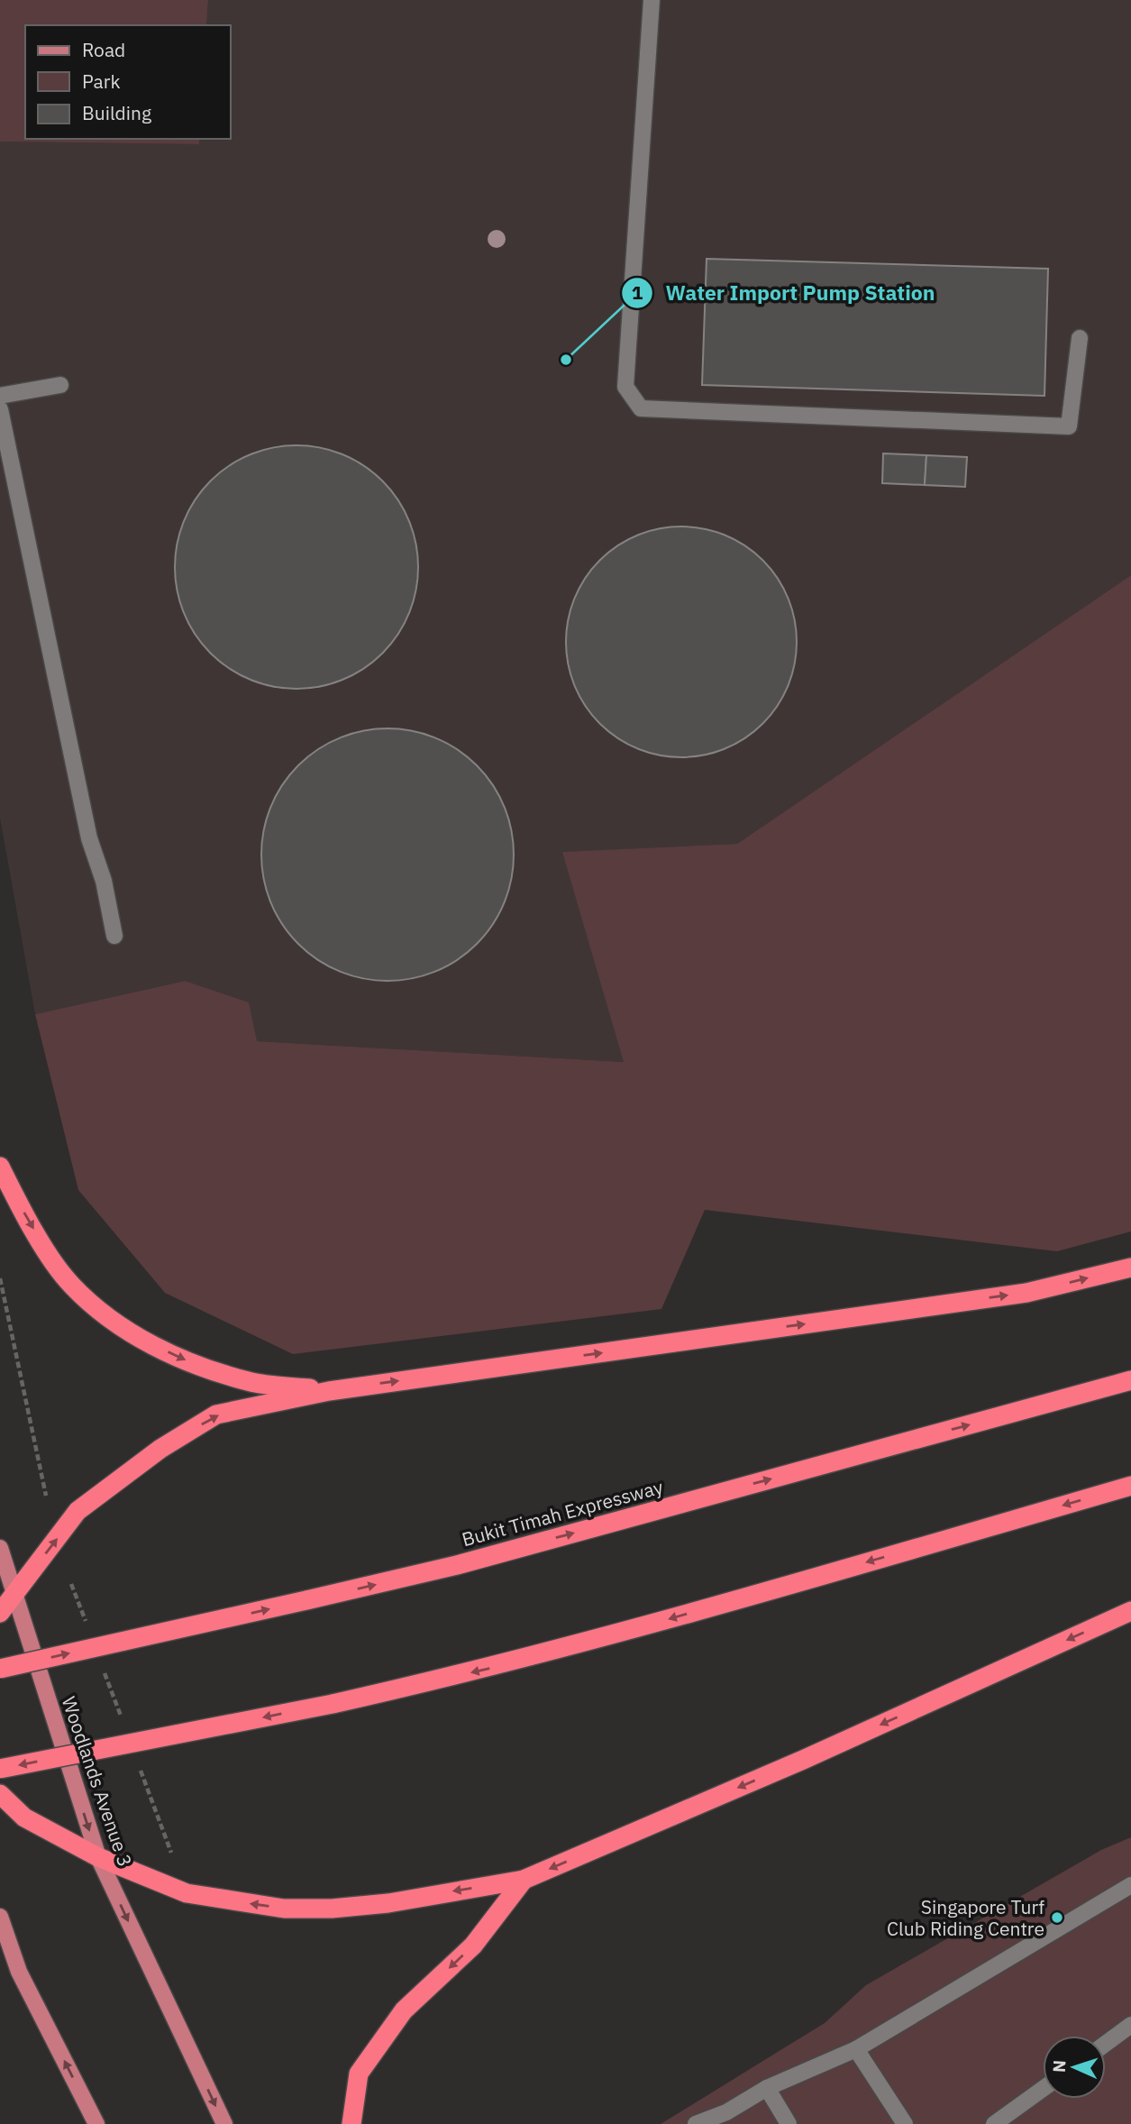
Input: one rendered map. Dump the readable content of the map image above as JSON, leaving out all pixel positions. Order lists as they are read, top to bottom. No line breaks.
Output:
{"streets":{"highway":["Bukit Timah Expressway"],"main road":["Woodlands Avenue 3"]},"places":["Water Import Pump Station","Singapore Turf Club Riding Centre"],"legend":["Road","Park","Building"],"north":"left"}
